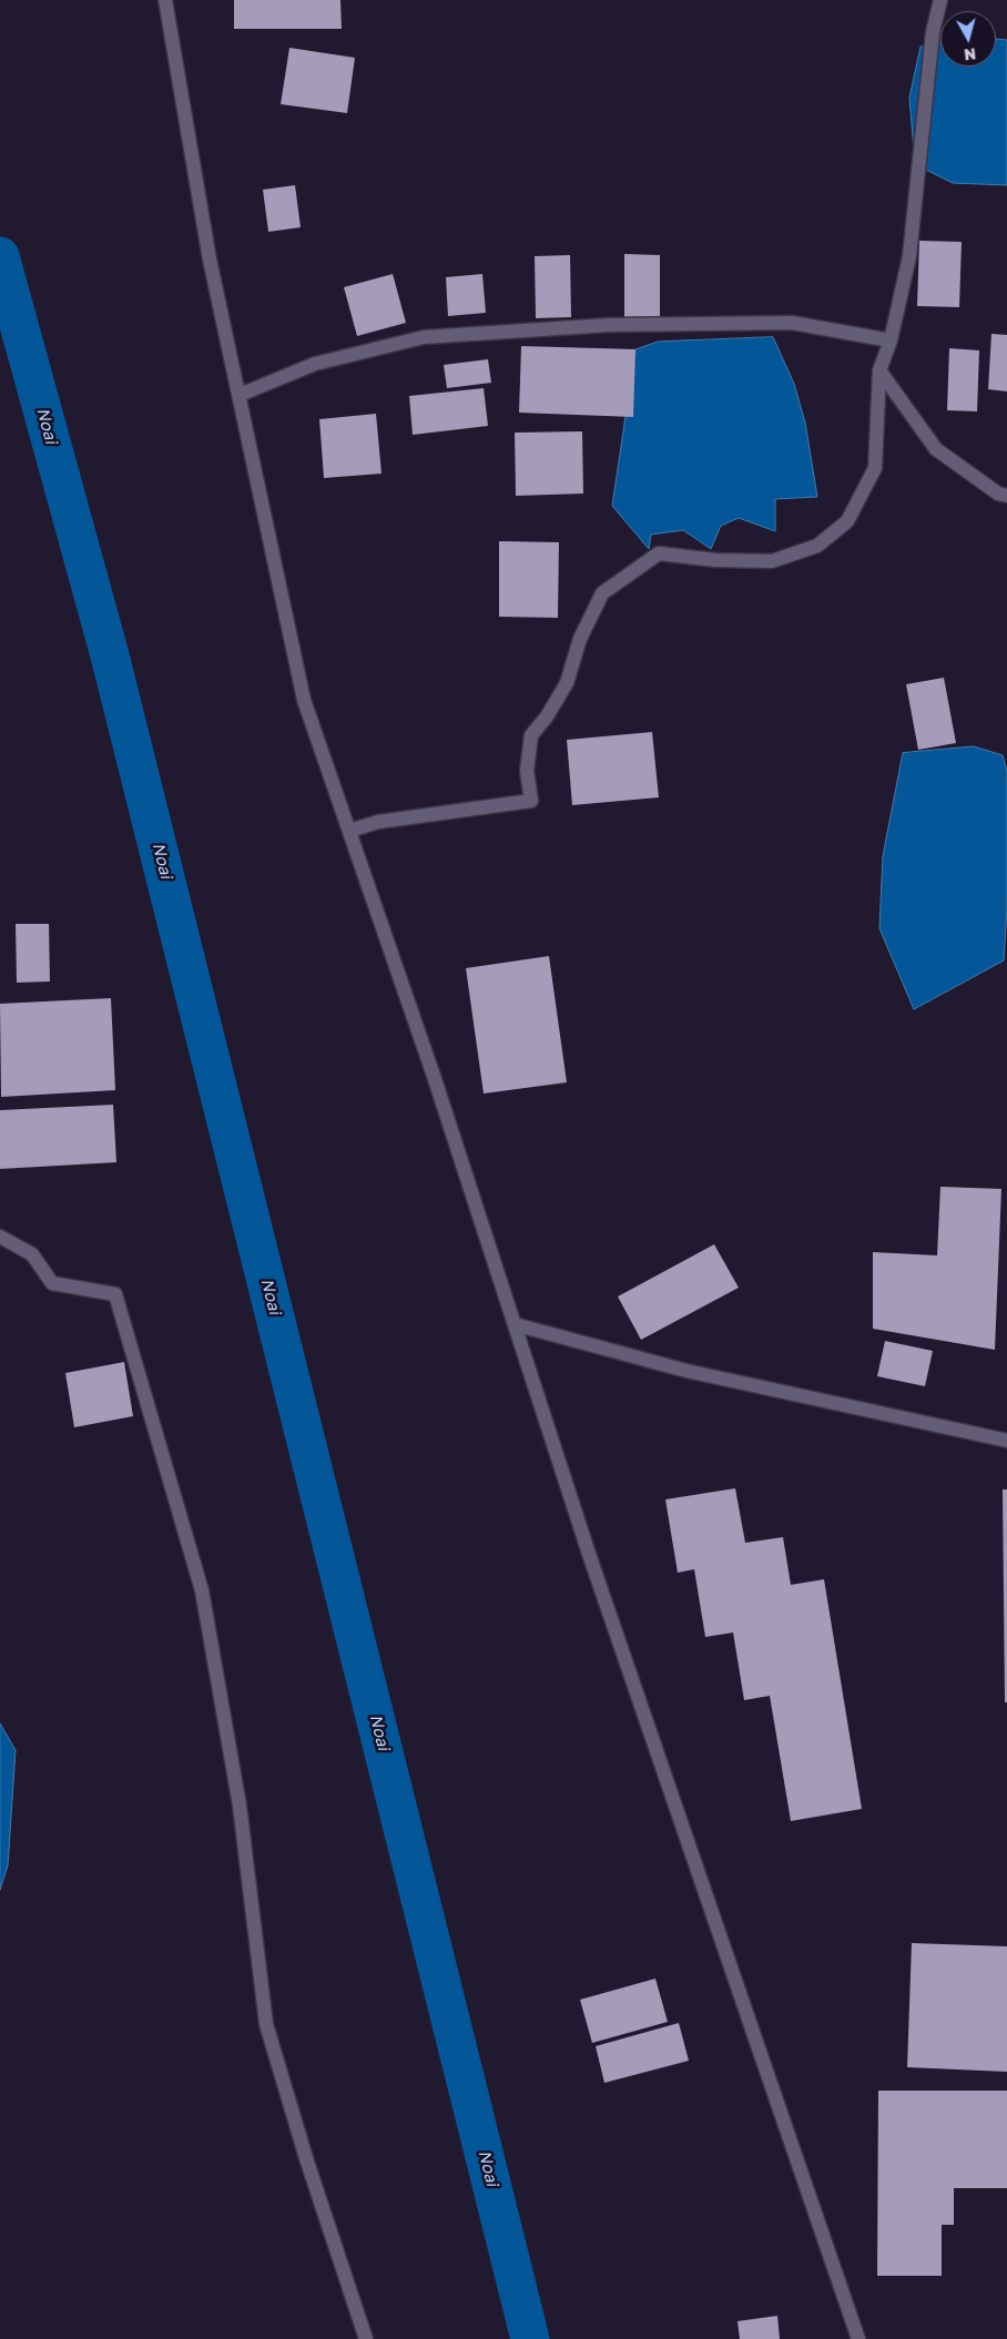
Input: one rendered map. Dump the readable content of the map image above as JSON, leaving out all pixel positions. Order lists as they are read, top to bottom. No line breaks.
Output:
{"water":["Noai"],"north":"bottom"}
